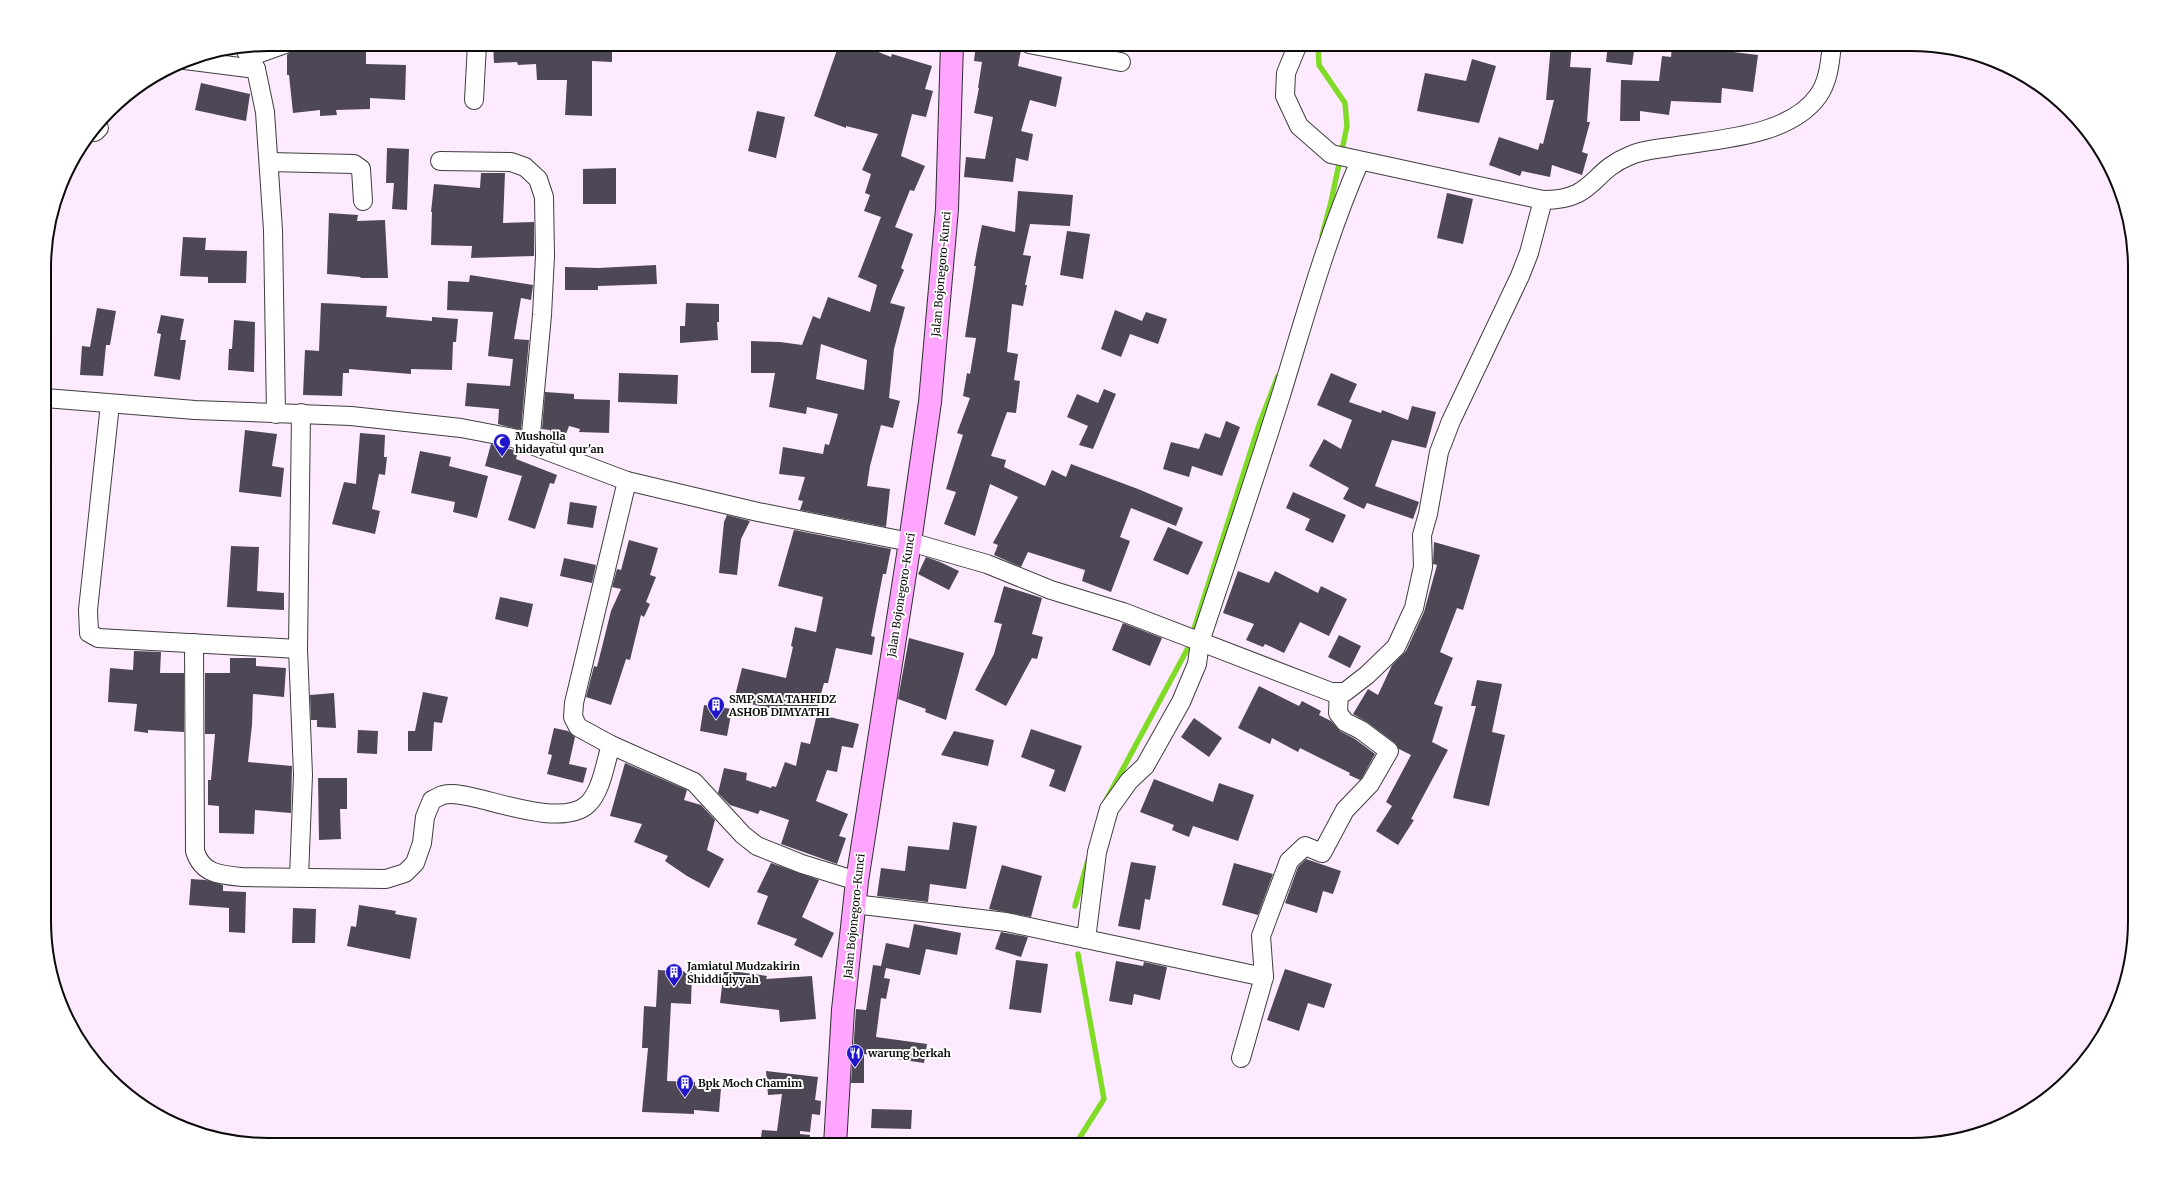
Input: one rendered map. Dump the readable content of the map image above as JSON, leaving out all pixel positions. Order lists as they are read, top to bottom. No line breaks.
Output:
{"streets":{"main road":["Jalan Bojonegoro-Kunci"]},"places":{"mosque":["Musholla hidayatul qur'an"],"building":["SMP SMA TAHFIDZ ASHOB DIMYATHI","Jamiatul Mudzakirin Shiddiqiyyah","Bpk Moch Chamim"],"restaurant":["warung berkah"]}}
